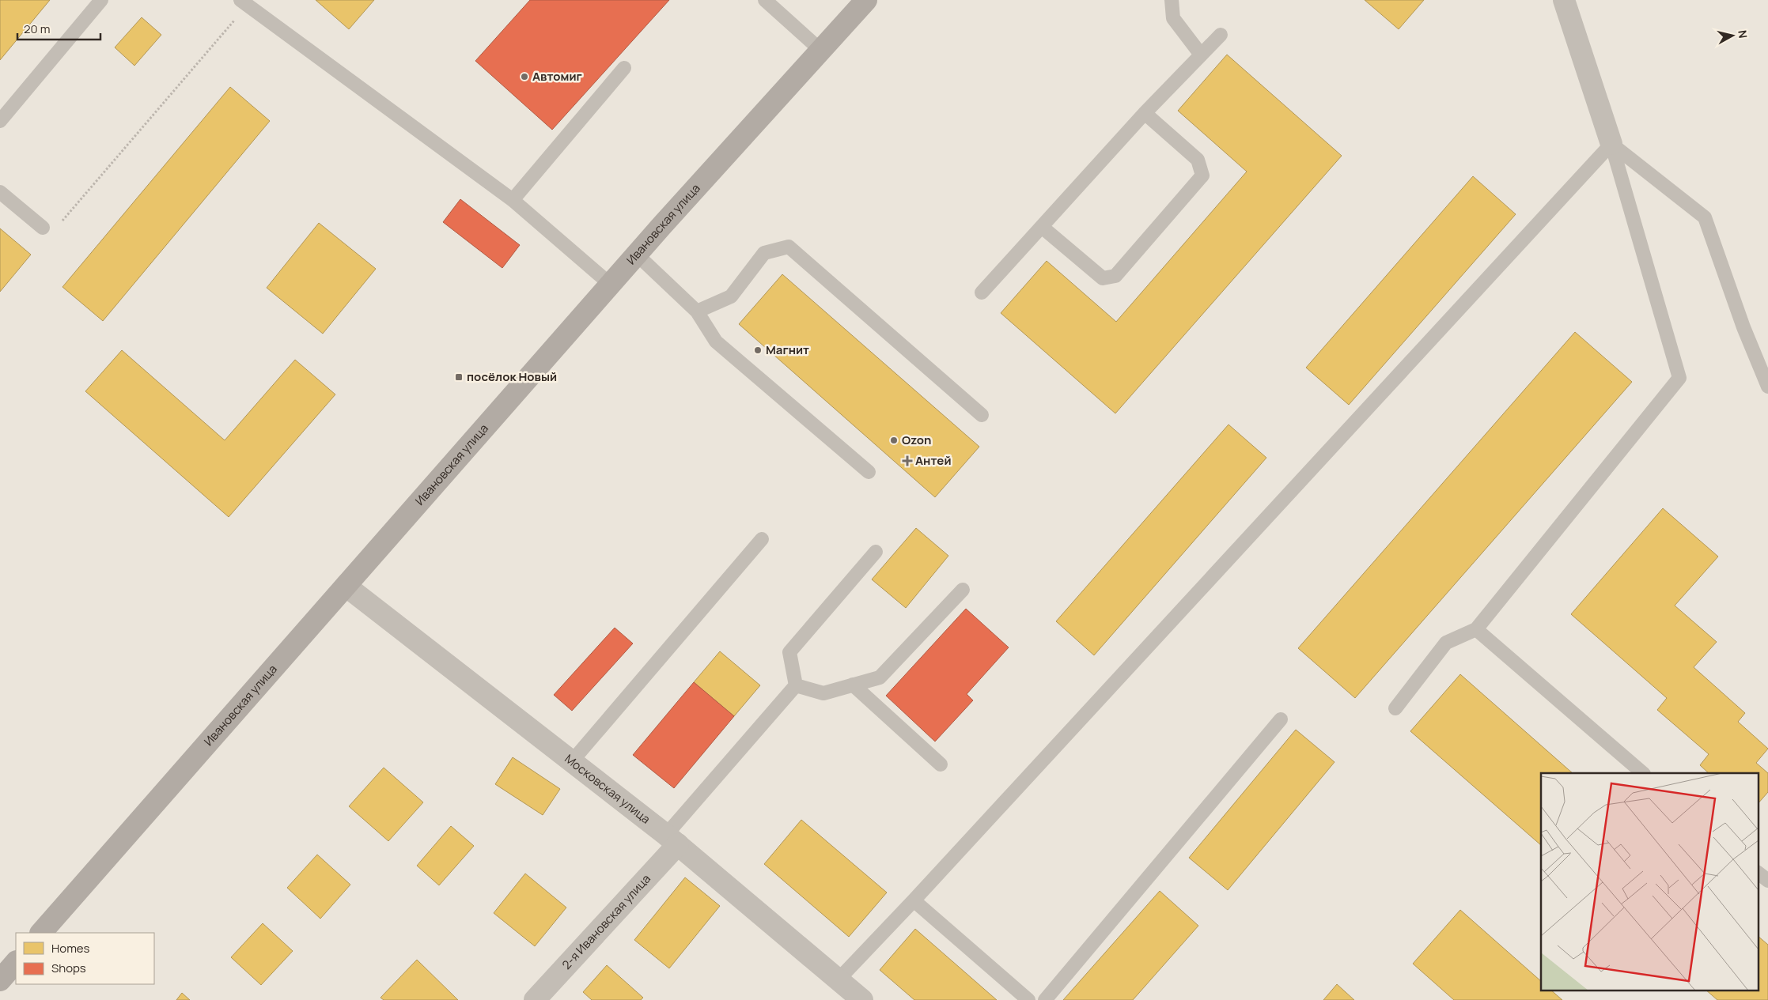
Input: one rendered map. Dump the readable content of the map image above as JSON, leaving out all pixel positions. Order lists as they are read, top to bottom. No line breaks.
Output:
{"streets":{"main road":["Ивановская улица"],"street":["Московская улица","2-я Ивановская улица"]},"crossings":[["Ивановская улица","Московская улица"],["Московская улица","2-я Ивановская улица"]],"places":{"other":["Автомиг","Магнит","Ozon"],"transit":["посёлок Новый"],"health":["Антей"]},"legend":["Homes","Shops"],"scale_bar":"20 m","north":"right"}
